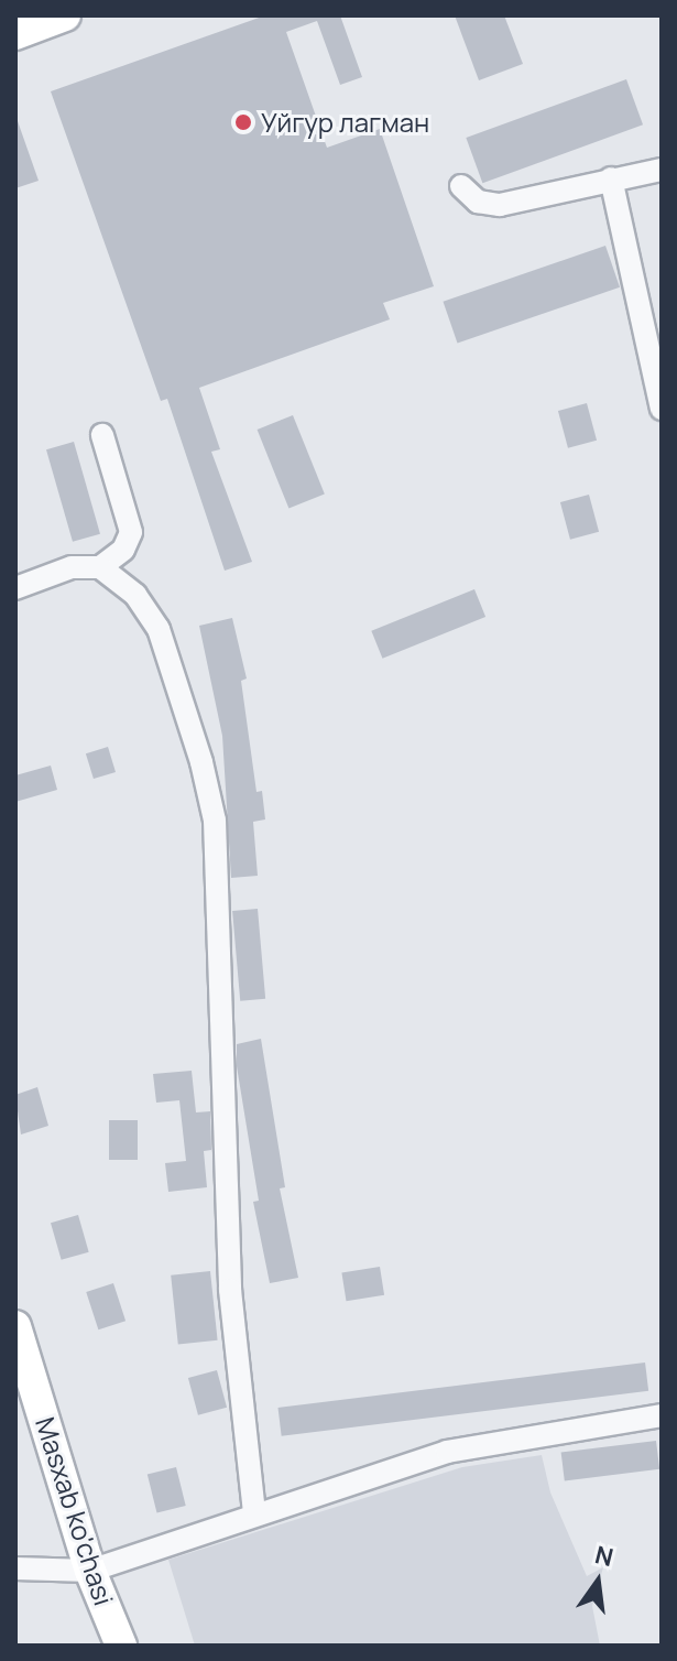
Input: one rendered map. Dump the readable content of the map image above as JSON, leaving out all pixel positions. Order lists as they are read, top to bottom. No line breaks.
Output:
{"streets":{"main road":["Masxab ko'chasi"]},"places":["Уйгур лагман"],"north":"top"}
